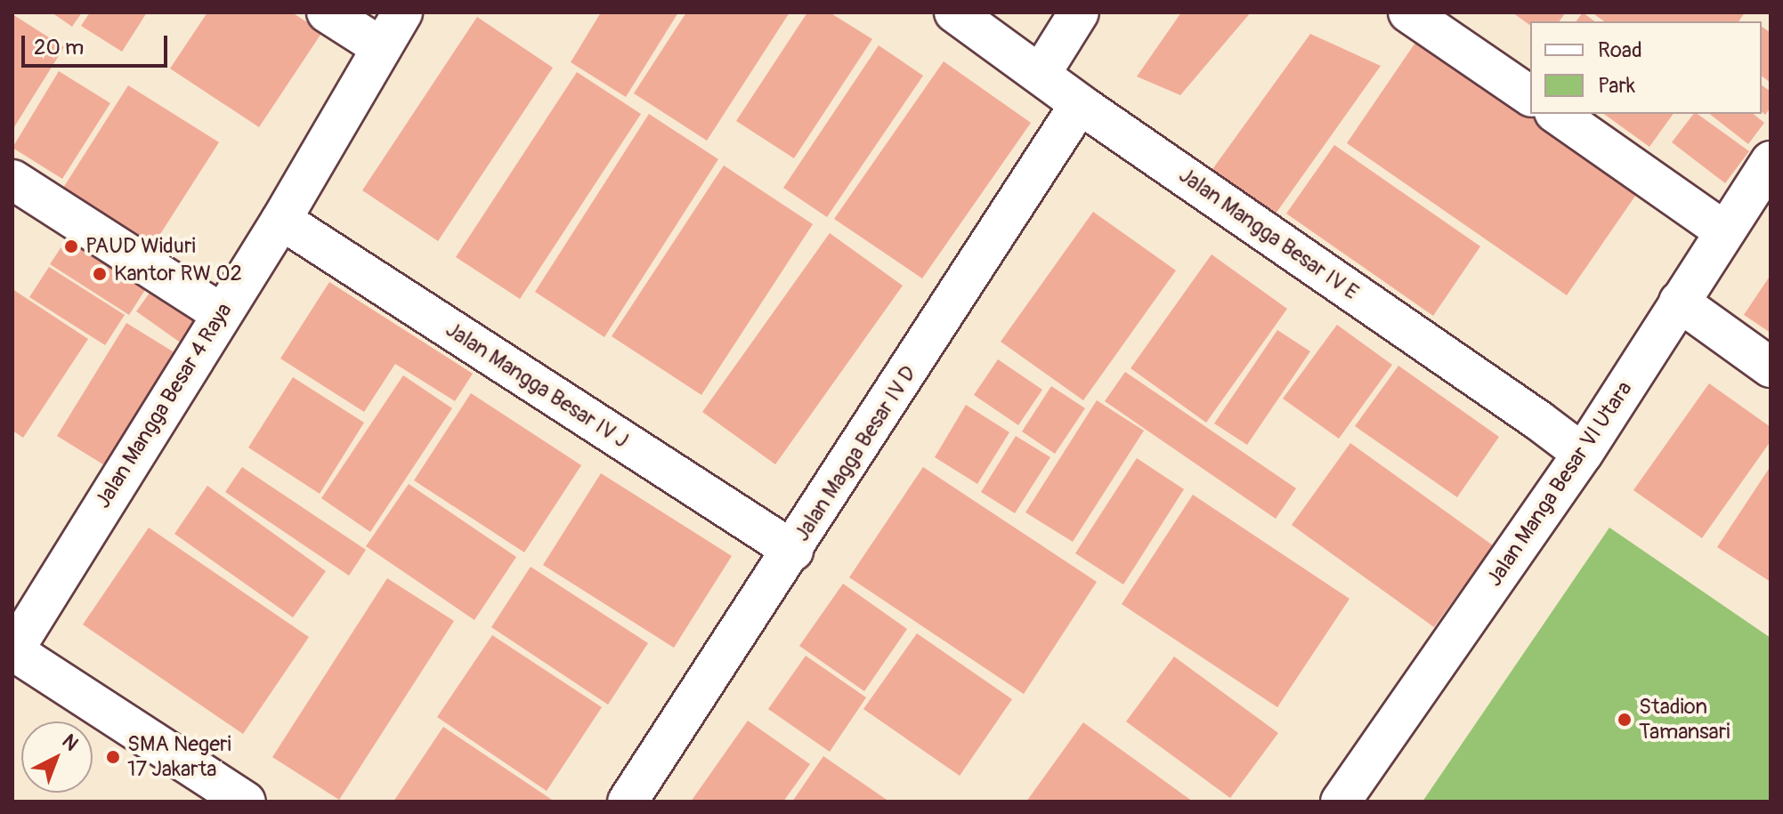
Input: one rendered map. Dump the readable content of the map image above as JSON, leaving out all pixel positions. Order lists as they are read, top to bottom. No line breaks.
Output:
{"streets":{"street":["Jalan Mangga Besar IV E","Jalan Mangga Besar IV J","Jalan Mangga Besar 4 Raya","Jalan Magga Besar IV D","Jalan Manga Besar VI Utara"]},"crossings":[["Jalan Mangga Besar IV E","Jalan Magga Besar IV D"],["Jalan Mangga Besar IV E","Jalan Manga Besar VI Utara"],["Jalan Mangga Besar IV J","Jalan Mangga Besar 4 Raya"],["Jalan Mangga Besar IV J","Jalan Magga Besar IV D"]],"places":["PAUD Widuri","Kantor RW 02","Stadion Tamansari","SMA Negeri 17 Jakarta"],"legend":["Road","Park"],"scale_bar":"20 m","north":"top right"}
